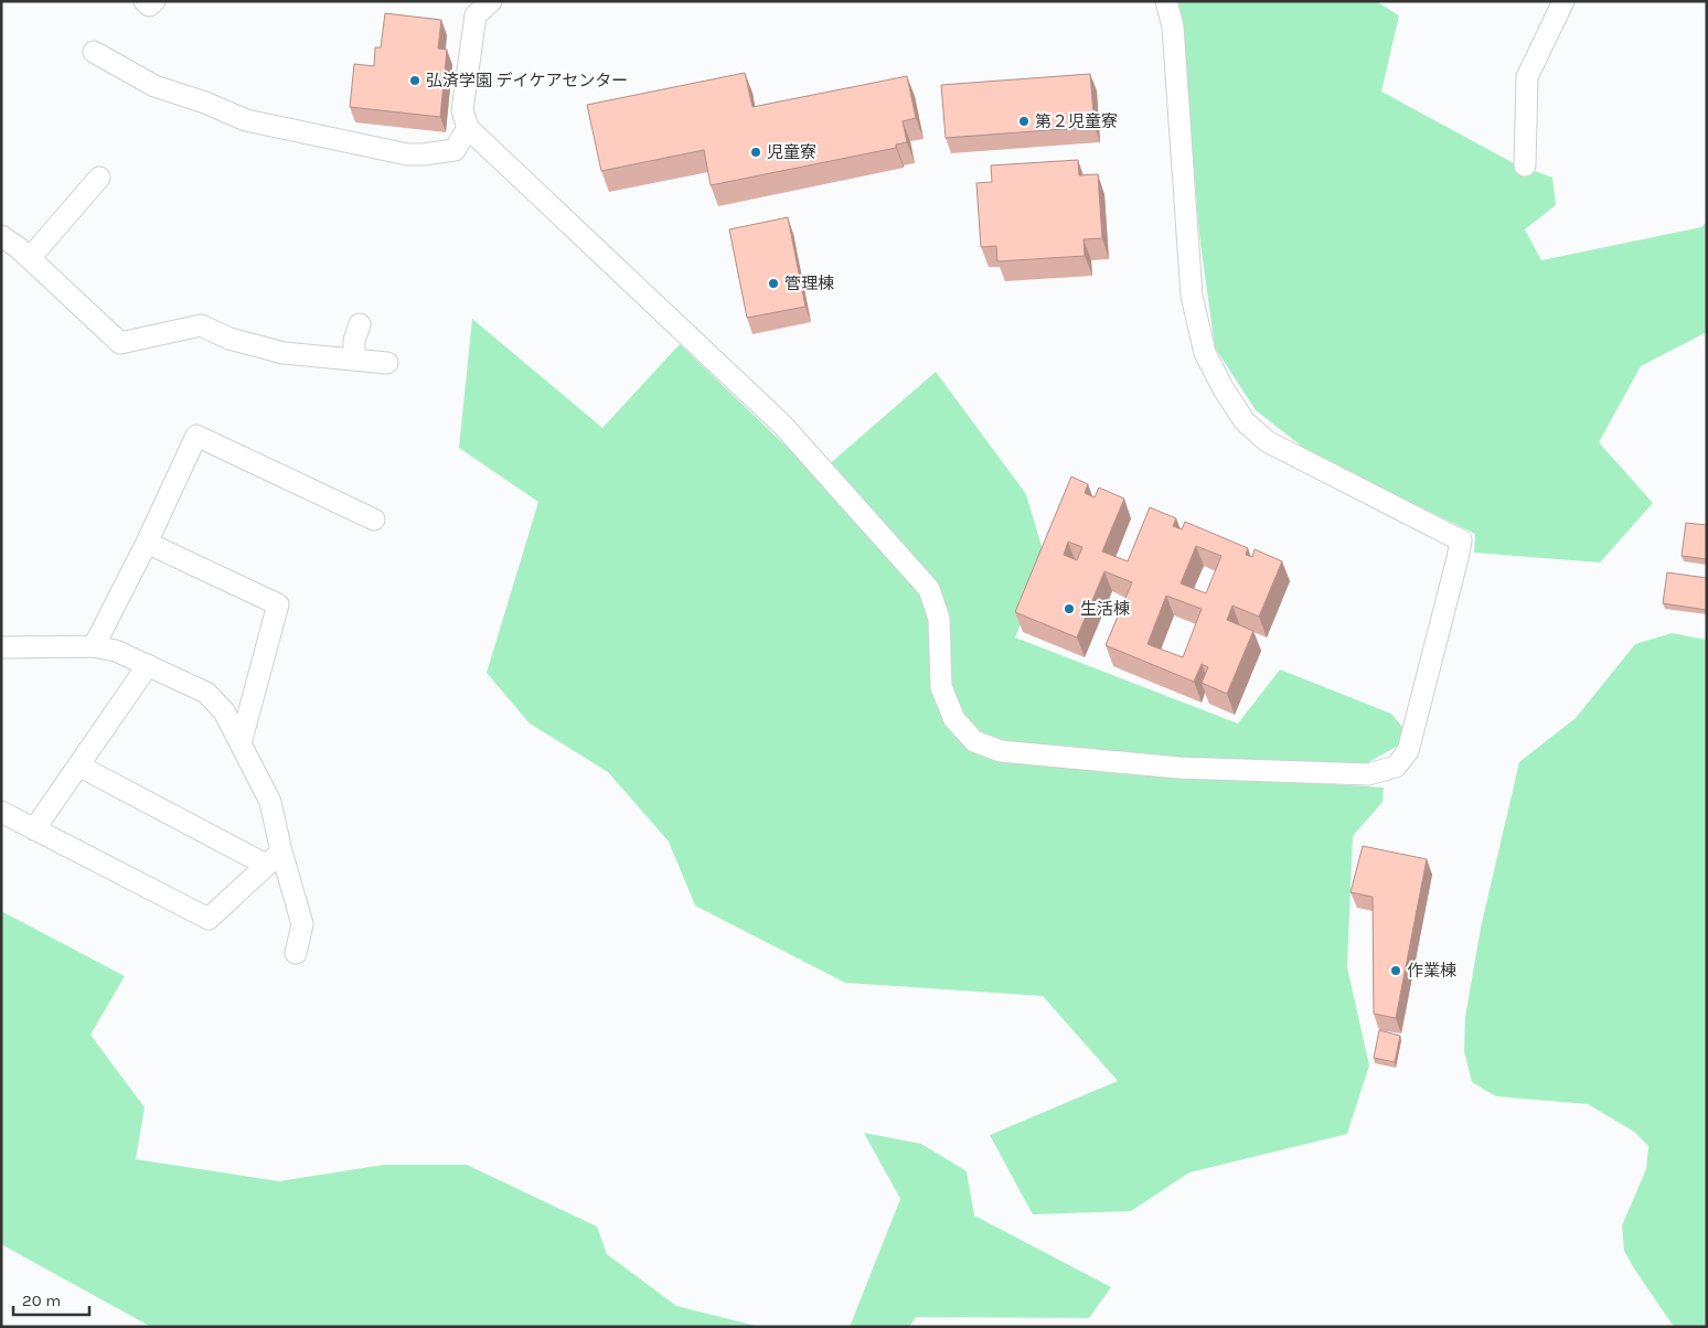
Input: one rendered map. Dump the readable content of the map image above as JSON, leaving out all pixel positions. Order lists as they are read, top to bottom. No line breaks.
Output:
{"places":["弘済学園 デイケアセンター","第２児童寮","児童寮","管理棟","生活棟","作業棟"],"scale_bar":"20 m"}
